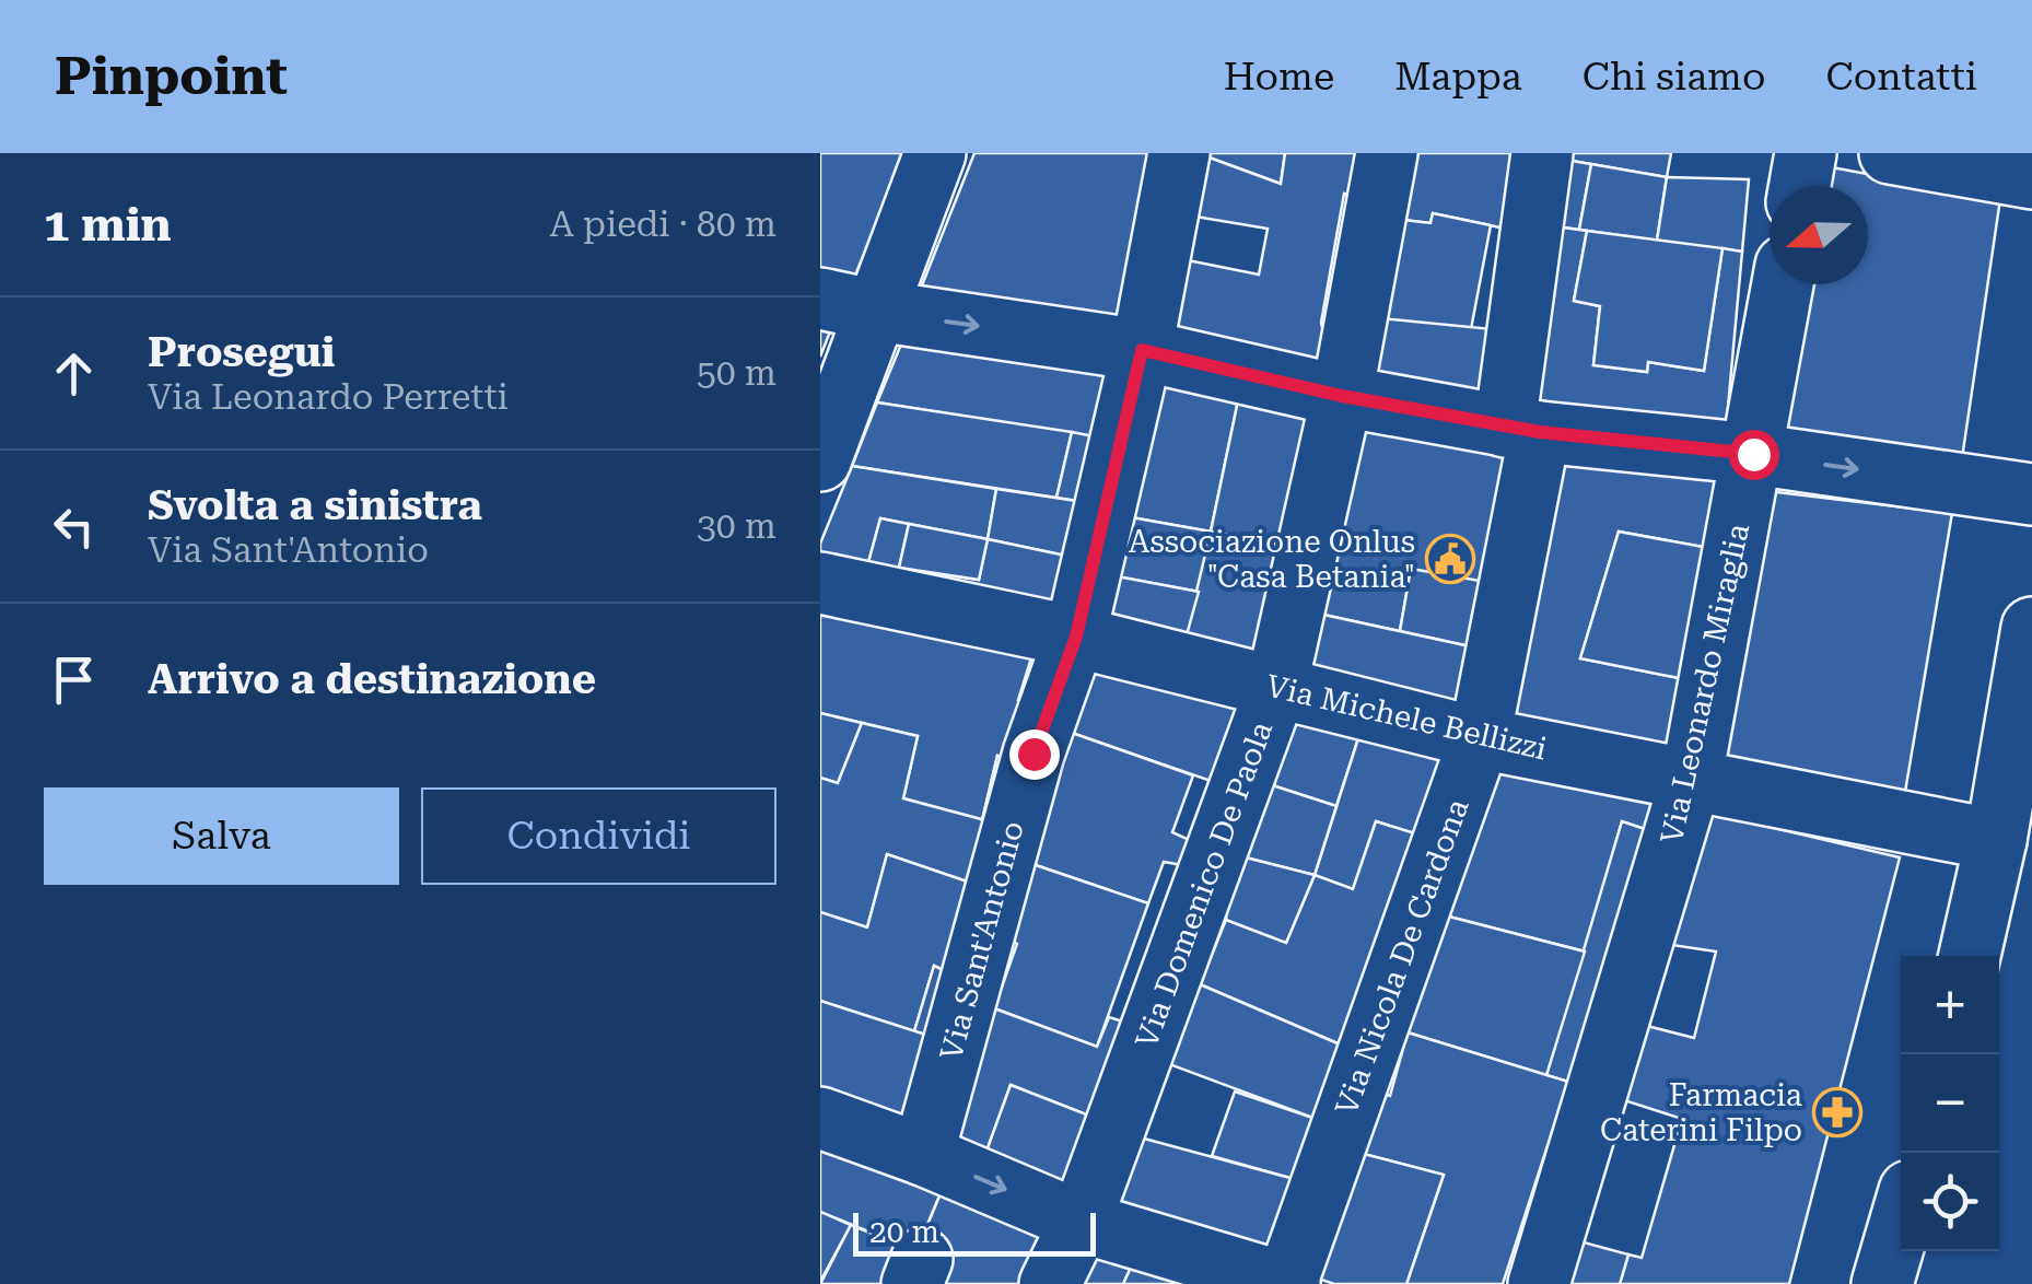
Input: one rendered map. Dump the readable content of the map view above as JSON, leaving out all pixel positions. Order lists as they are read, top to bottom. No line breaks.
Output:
{"streets":{"street":["Via Leonardo Miraglia","Via Michele Bellizzi","Via Domenico De Paola","Via Sant'Antonio","Via Nicola De Cardona"]},"crossings":[["Via Leonardo Miraglia","Via Michele Bellizzi"],["Via Michele Bellizzi","Via Domenico De Paola"],["Via Michele Bellizzi","Via Sant'Antonio"],["Via Michele Bellizzi","Via Nicola De Cardona"]],"places":{"public building":["Associazione Onlus \"Casa Betania\""],"pharmacy":["Farmacia Caterini Filpo"]},"scale_bar":"20 m","north":"left","page":{"header":"Pinpoint","nav":["Home","Mappa","Chi siamo","Contatti"],"heading":["1 min","A piedi · 80 m"],"list":[["Prosegui","Via Leonardo Perretti","50 m"],["Svolta a sinistra","Via Sant'Antonio","30 m"],"Arrivo a destinazione"],"buttons":["Salva","Condividi"],"map_buttons":["+","−"],"scale":"20 m"}}
